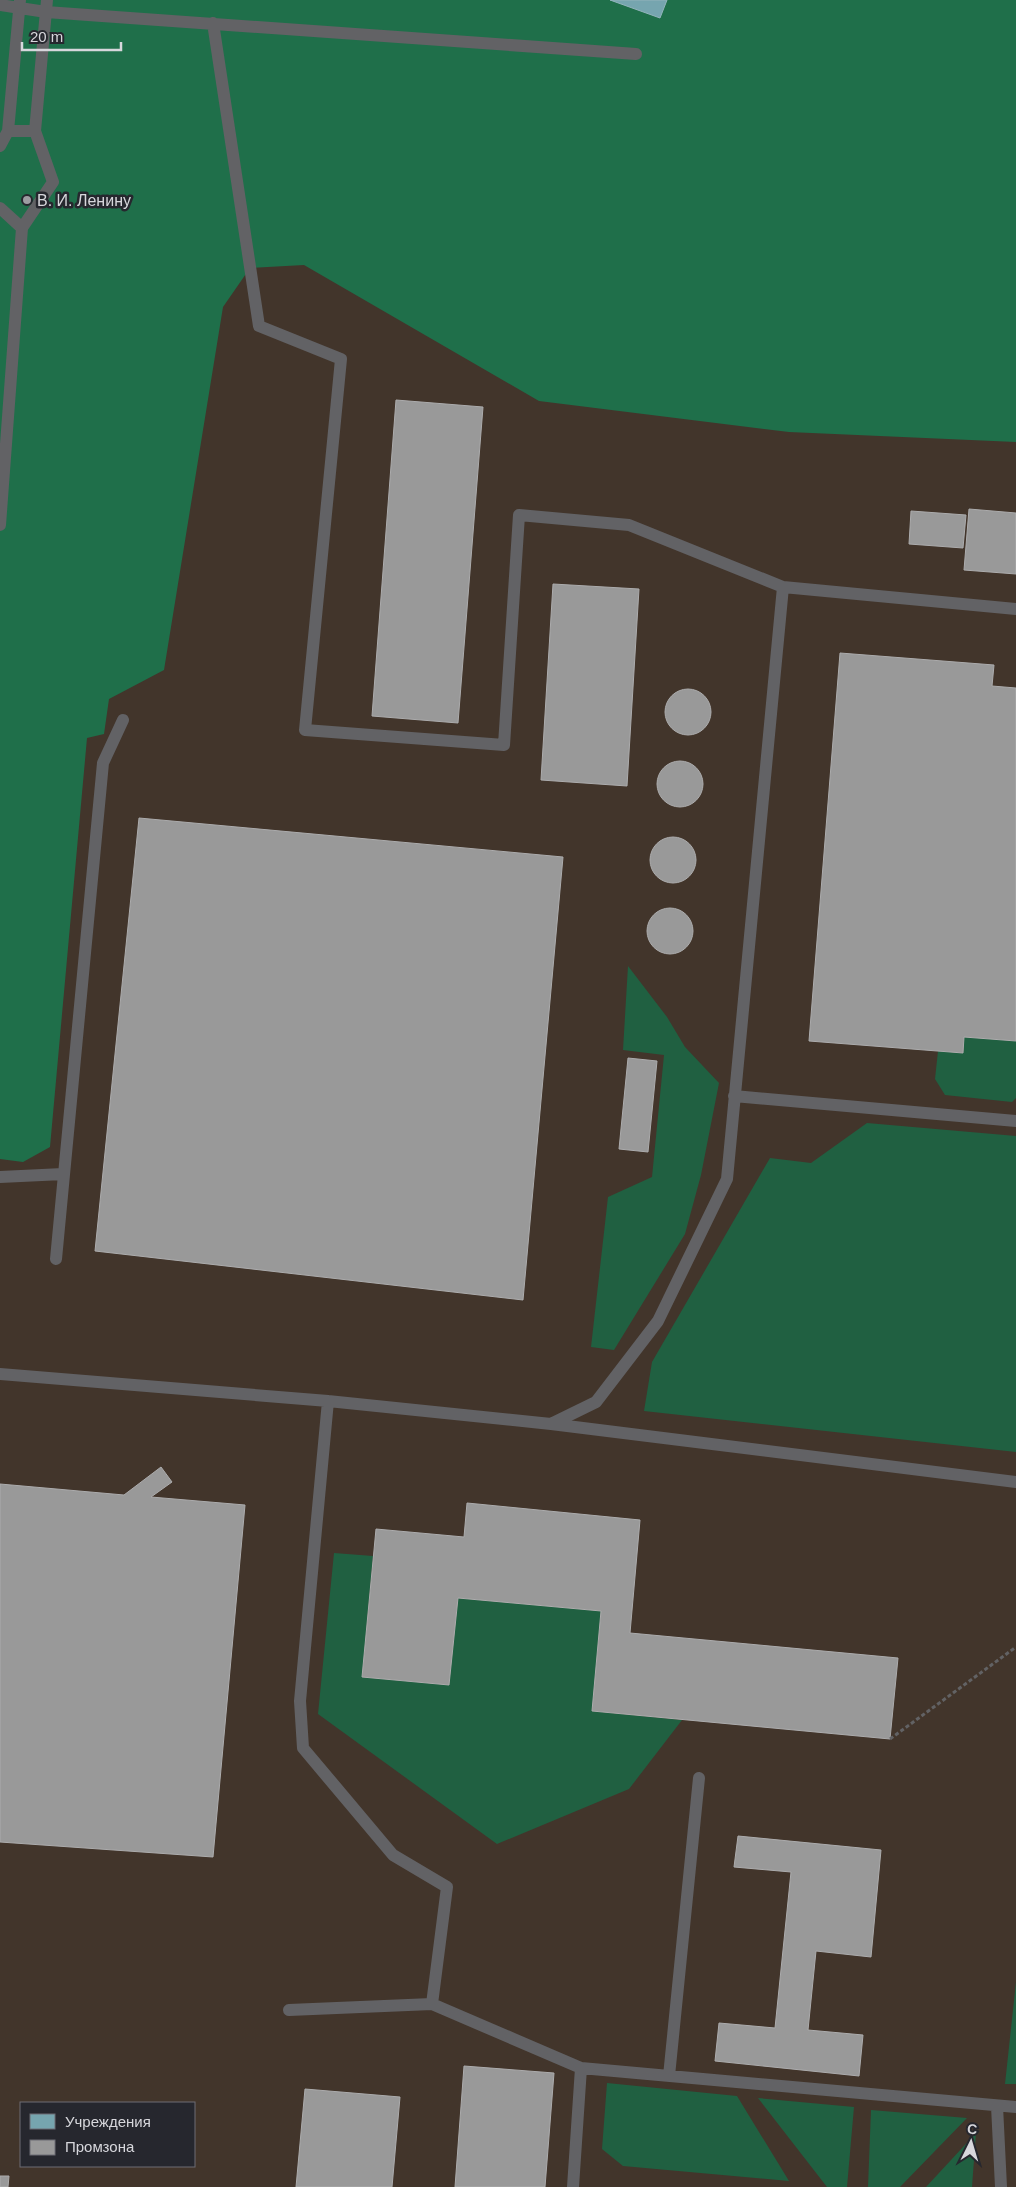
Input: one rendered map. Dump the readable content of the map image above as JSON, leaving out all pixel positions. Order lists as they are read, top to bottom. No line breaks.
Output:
{"places":["В. И. Ленину"],"legend":["Учреждения","Промзона"],"scale_bar":"20 m","north":"top"}
